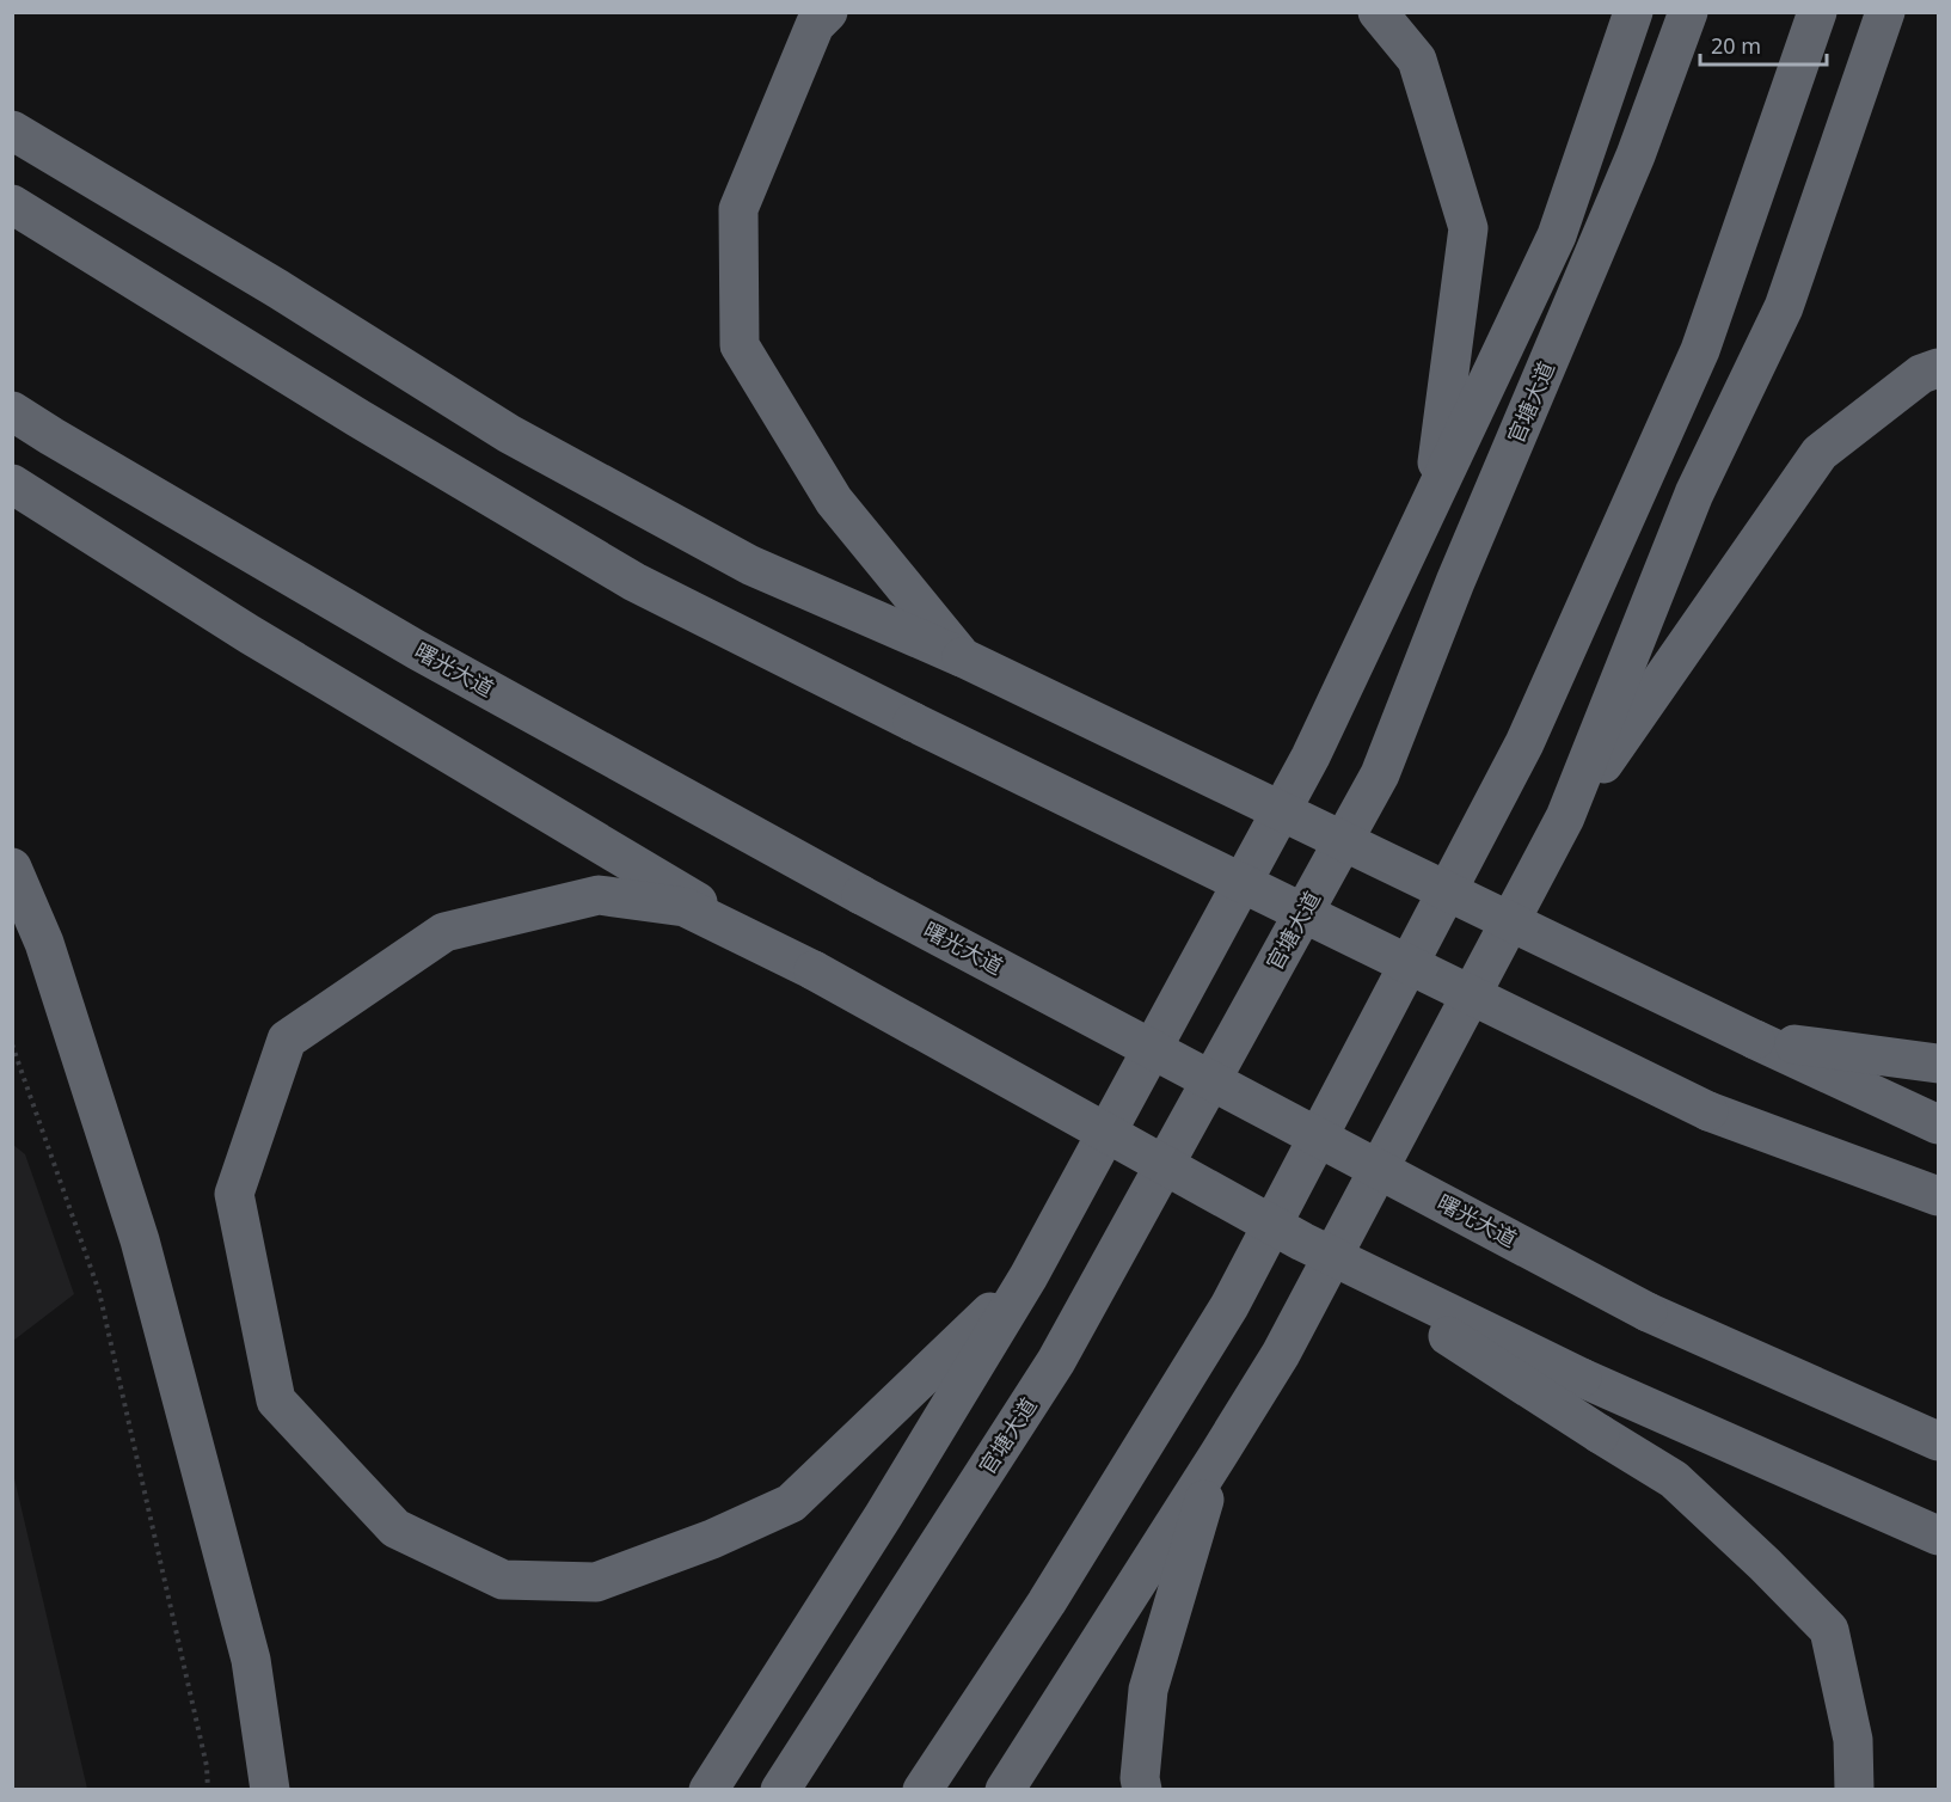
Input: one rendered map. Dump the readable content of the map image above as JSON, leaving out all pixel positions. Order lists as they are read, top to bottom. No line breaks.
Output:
{"streets":{"highway":["官塘大道","曙光大道"]},"scale_bar":"20 m"}
